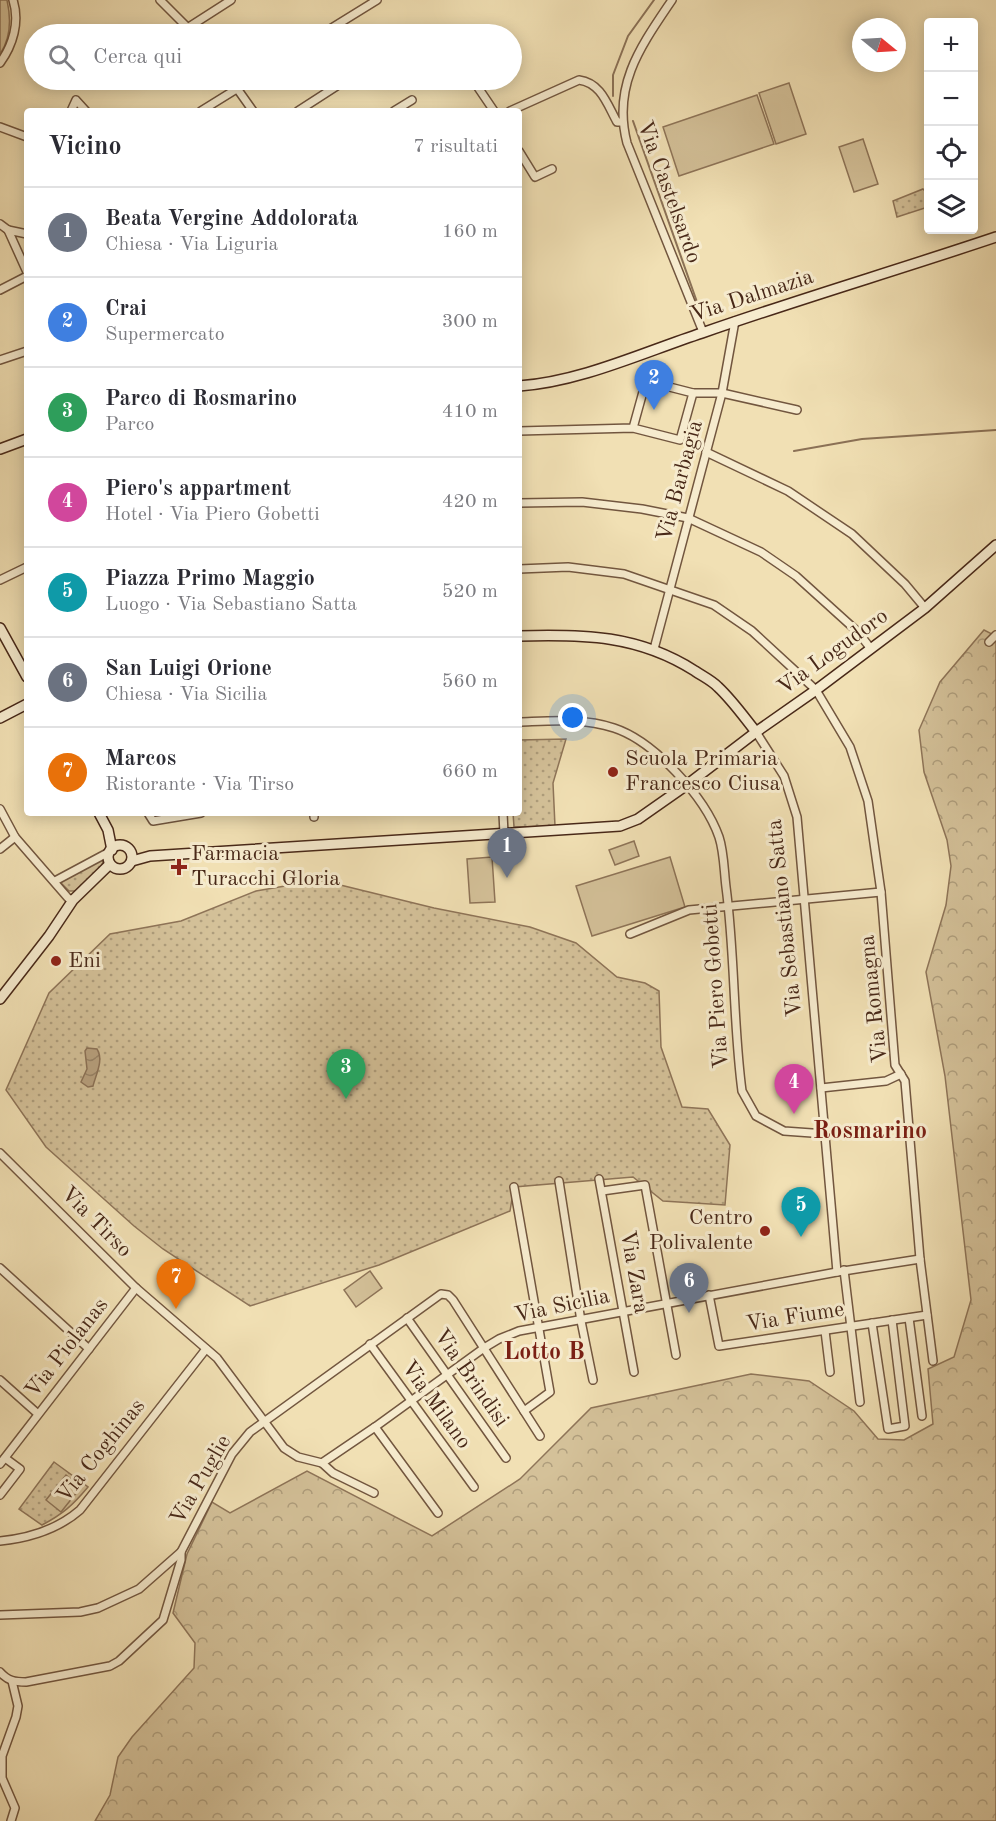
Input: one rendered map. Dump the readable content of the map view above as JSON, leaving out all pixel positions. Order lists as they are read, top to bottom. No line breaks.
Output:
{"streets":{"street":["Via Castelsardo","Via Dalmazia","Via Barbagia","Via Logudoro","Via Sebastiano Satta","Via Piero Gobetti","Via Romagna","Via Tirso","Via Zara","Via Sicilia","Via Fiume","Via Piolanas","Via Brindisi","Via Milano","Via Coghinas","Via Puglie"]},"crossings":[["Via Castelsardo","Via Dalmazia"],["Via Dalmazia","Via Barbagia"],["Via Barbagia","Via Sebastiano Satta"],["Via Barbagia","Via Romagna"],["Via Logudoro","Via Sebastiano Satta"],["Via Logudoro","Via Piero Gobetti"],["Via Logudoro","Via Romagna"],["Via Sebastiano Satta","Via Piero Gobetti"],["Via Sebastiano Satta","Via Sicilia"],["Via Sebastiano Satta","Via Fiume"],["Via Romagna","Via Sicilia"],["Via Romagna","Via Fiume"],["Via Tirso","Via Piolanas"],["Via Tirso","Via Coghinas"],["Via Tirso","Via Puglie"],["Via Zara","Via Sicilia"],["Via Sicilia","Via Fiume"],["Via Sicilia","Via Brindisi"],["Via Sicilia","Via Milano"],["Via Sicilia","Via Puglie"],["Via Brindisi","Via Puglie"],["Via Milano","Via Puglie"]],"districts":["Rosmarino","Lotto B"],"places":{"other":["Scuola Primaria Francesco Ciusa","Eni","Centro Polivalente"],"health":["Farmacia Turacchi Gloria"]},"north":"right","page":{"map_buttons":["+","−"],"search":"Cerca qui","heading":["Vicino","7 risultati"],"list":[{"mark":"1","name":"Beata Vergine Addolorata","note":"Chiesa · Via Liguria","value":"160 m"},{"mark":"2","name":"Crai","note":"Supermercato","value":"300 m"},{"mark":"3","name":"Parco di Rosmarino","note":"Parco","value":"410 m"},{"mark":"4","name":"Piero's appartment","note":"Hotel · Via Piero Gobetti","value":"420 m"},{"mark":"5","name":"Piazza Primo Maggio","note":"Luogo · Via Sebastiano Satta","value":"520 m"},{"mark":"6","name":"San Luigi Orione","note":"Chiesa · Via Sicilia","value":"560 m"},{"mark":"7","name":"Marcos","note":"Ristorante · Via Tirso","value":"660 m"}],"pins":["2","1","3","4","5","7","6"]}}
